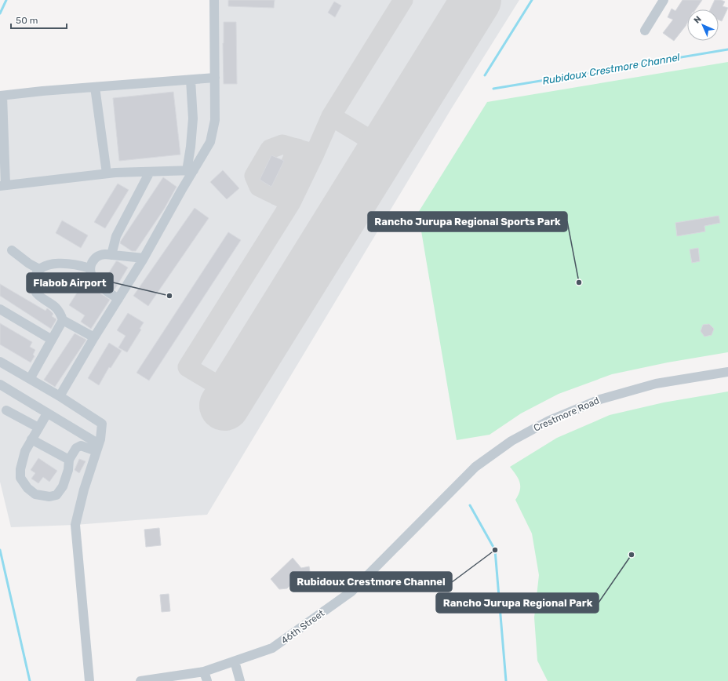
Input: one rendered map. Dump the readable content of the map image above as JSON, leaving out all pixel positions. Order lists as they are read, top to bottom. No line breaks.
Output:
{"streets":{"street":["Crestmore Road","46th Street"]},"crossings":[["Crestmore Road","46th Street"]],"water":["Rubidoux Crestmore Channel"],"places":["Rancho Jurupa Regional Sports Park","Flabob Airport","Rubidoux Crestmore Channel","Rancho Jurupa Regional Park"],"scale_bar":"50 m","north":"top left"}
